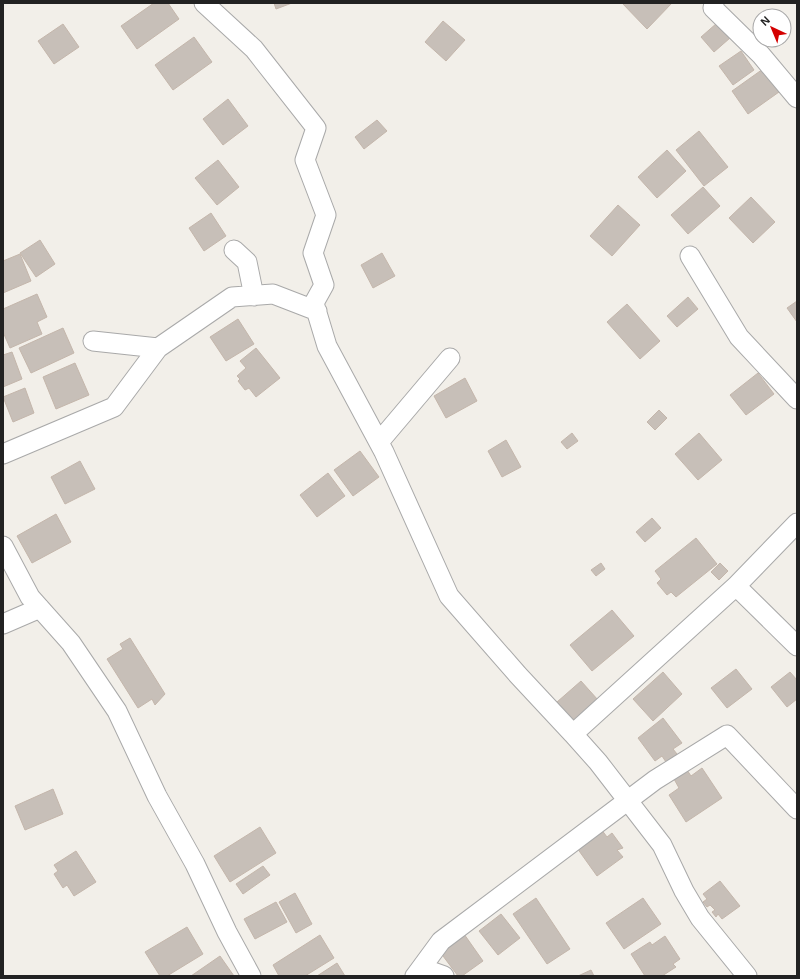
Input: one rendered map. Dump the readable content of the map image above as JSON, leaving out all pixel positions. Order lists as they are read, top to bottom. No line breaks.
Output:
{"north":"top left"}
